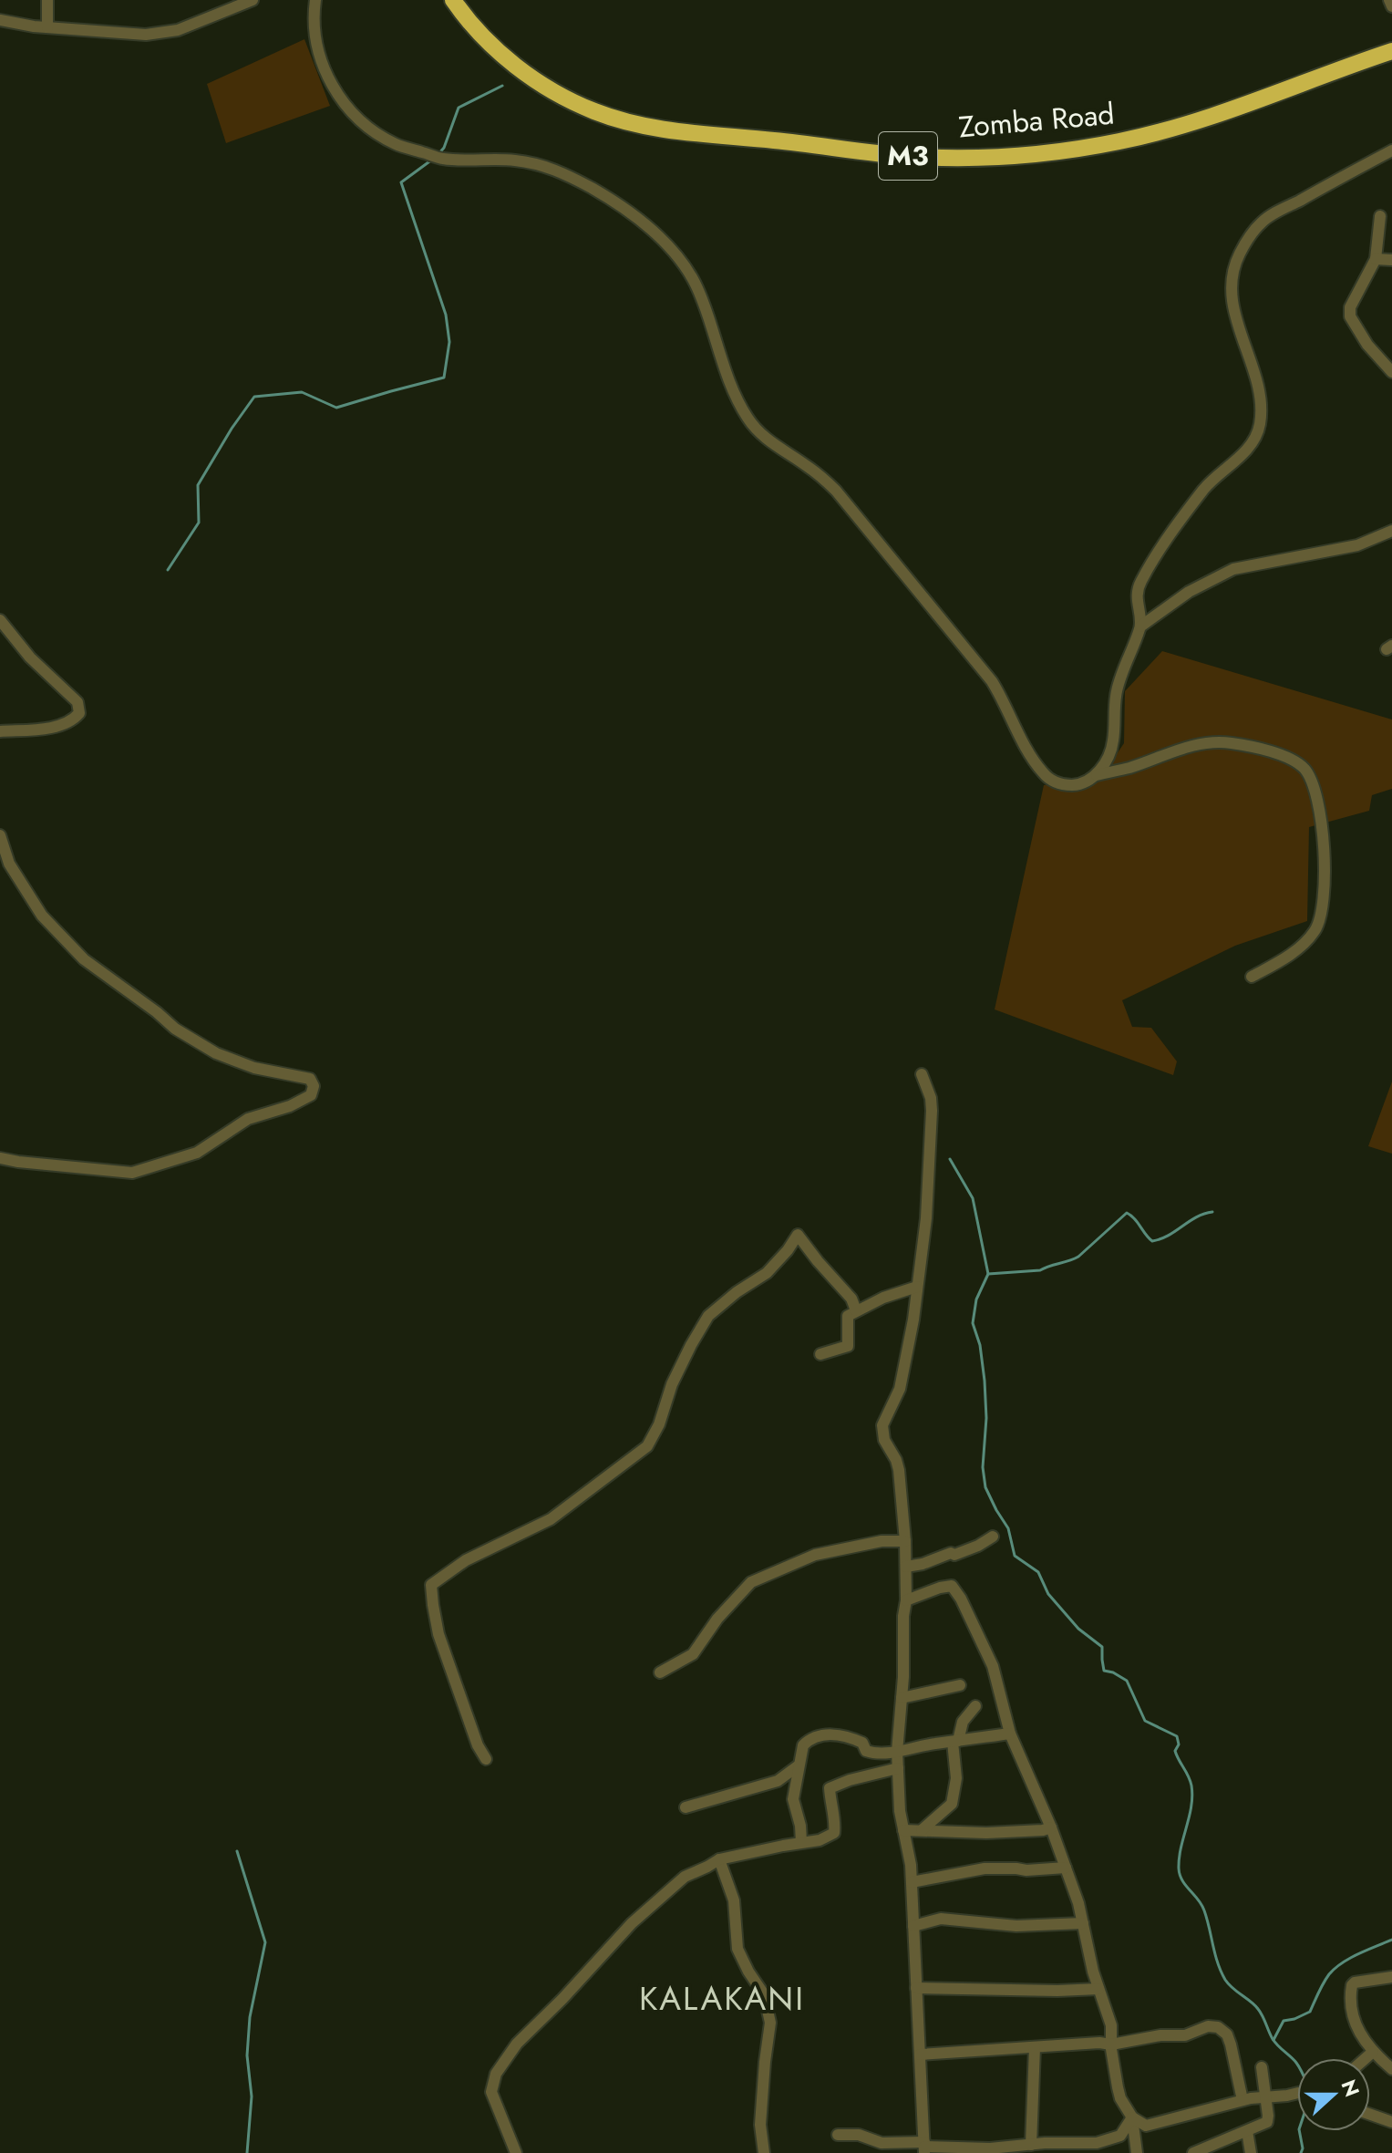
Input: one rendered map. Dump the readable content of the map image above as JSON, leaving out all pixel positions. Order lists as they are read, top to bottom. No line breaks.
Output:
{"streets":{"highway":["Zomba Road","M3"]},"districts":["KALAKANI"],"north":"right"}
